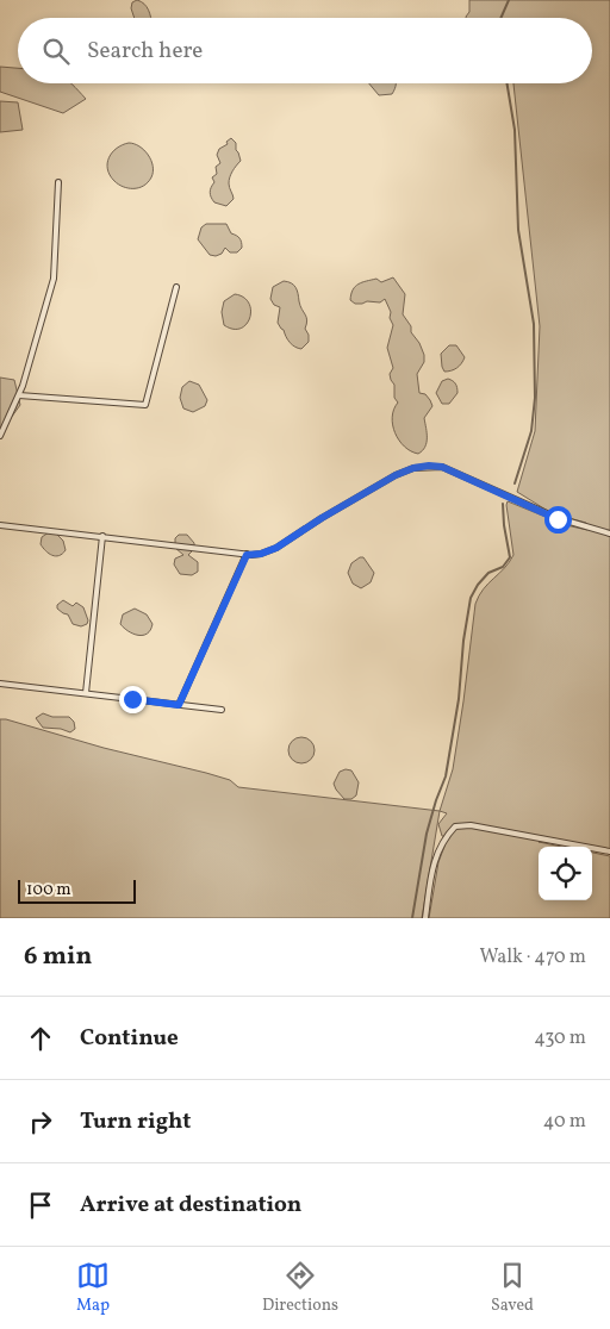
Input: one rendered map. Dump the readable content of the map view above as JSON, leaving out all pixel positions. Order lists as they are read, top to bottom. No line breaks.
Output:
{"scale_bar":"100 m","page":{"search":"Search here","scale":"100 m","heading":["6 min","Walk · 470 m"],"list":[["Continue","430 m"],["Turn right","40 m"],"Arrive at destination"],"nav":["Map","Directions","Saved"]}}
